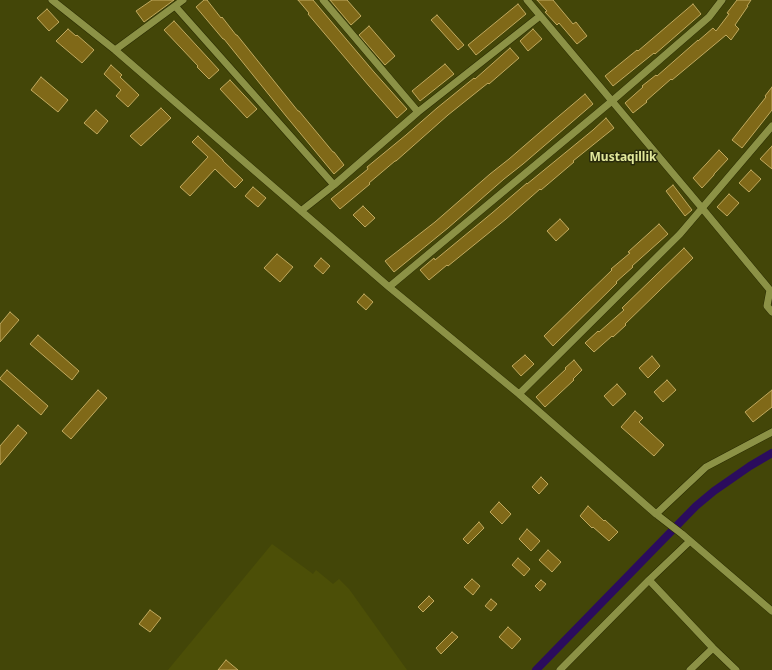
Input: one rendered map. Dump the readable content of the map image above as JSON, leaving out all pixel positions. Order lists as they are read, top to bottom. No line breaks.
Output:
{"districts":["Mustaqillik"]}
